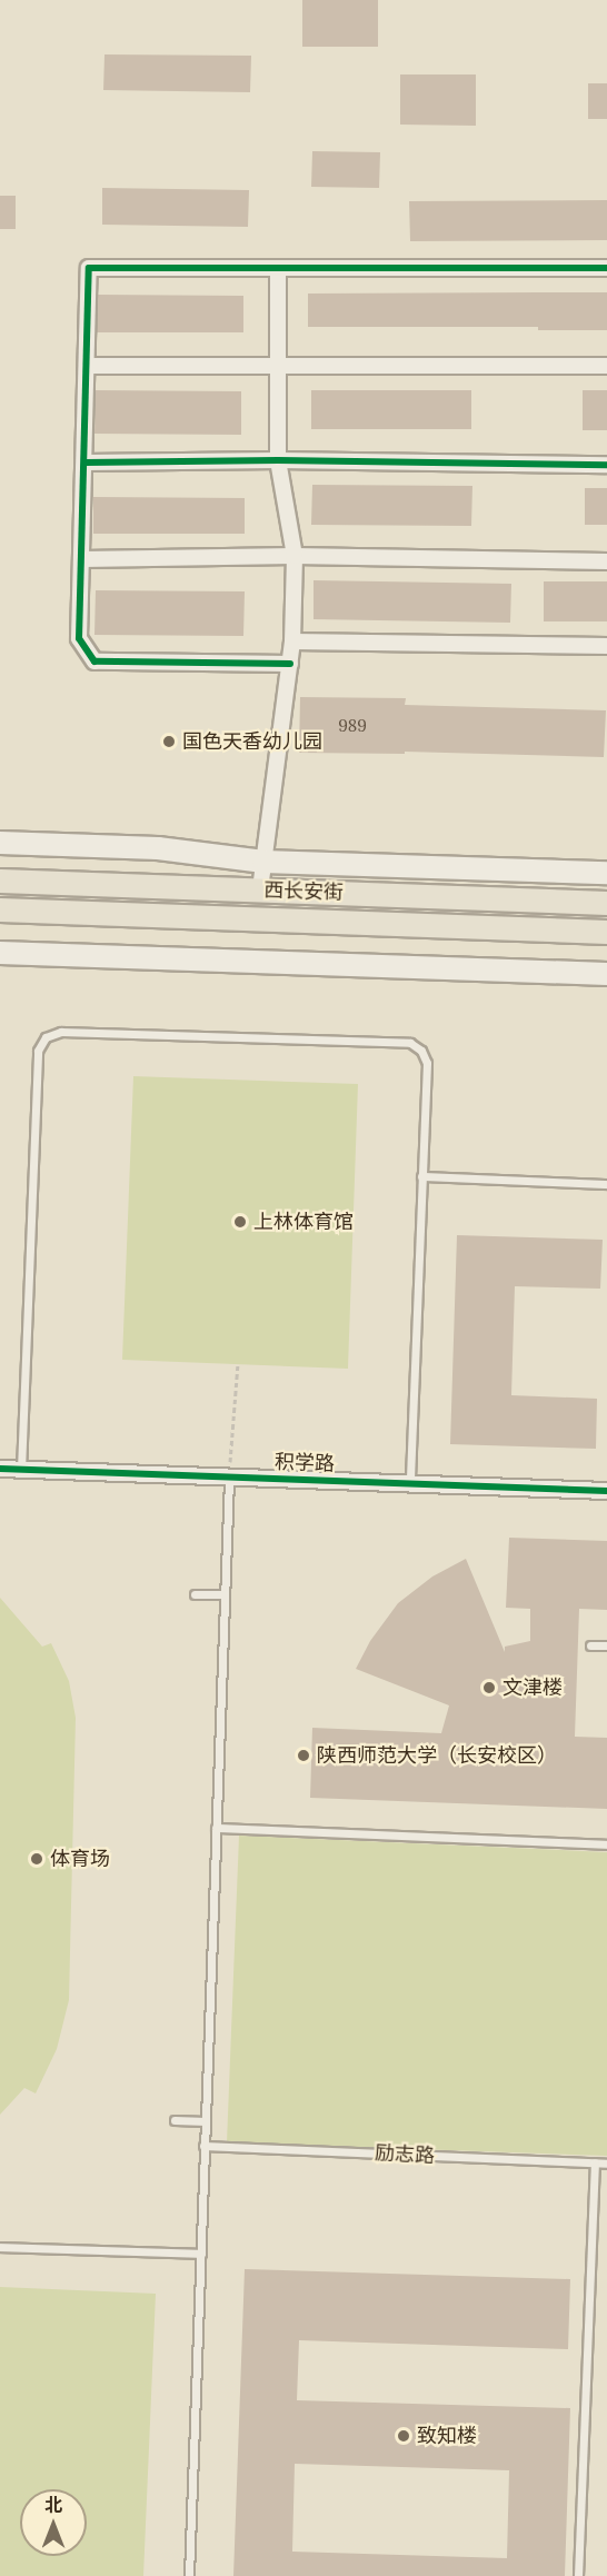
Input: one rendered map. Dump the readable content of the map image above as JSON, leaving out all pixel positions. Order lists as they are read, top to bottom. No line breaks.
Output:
{"streets":{"main road":["西长安街"],"street":["积学路"],"lane":["励志路"]},"places":["国色天香幼儿园","上林体育馆","文津楼","陕西师范大学（长安校区）","体育场","致知楼"],"house_numbers":["989"],"north":"top"}
